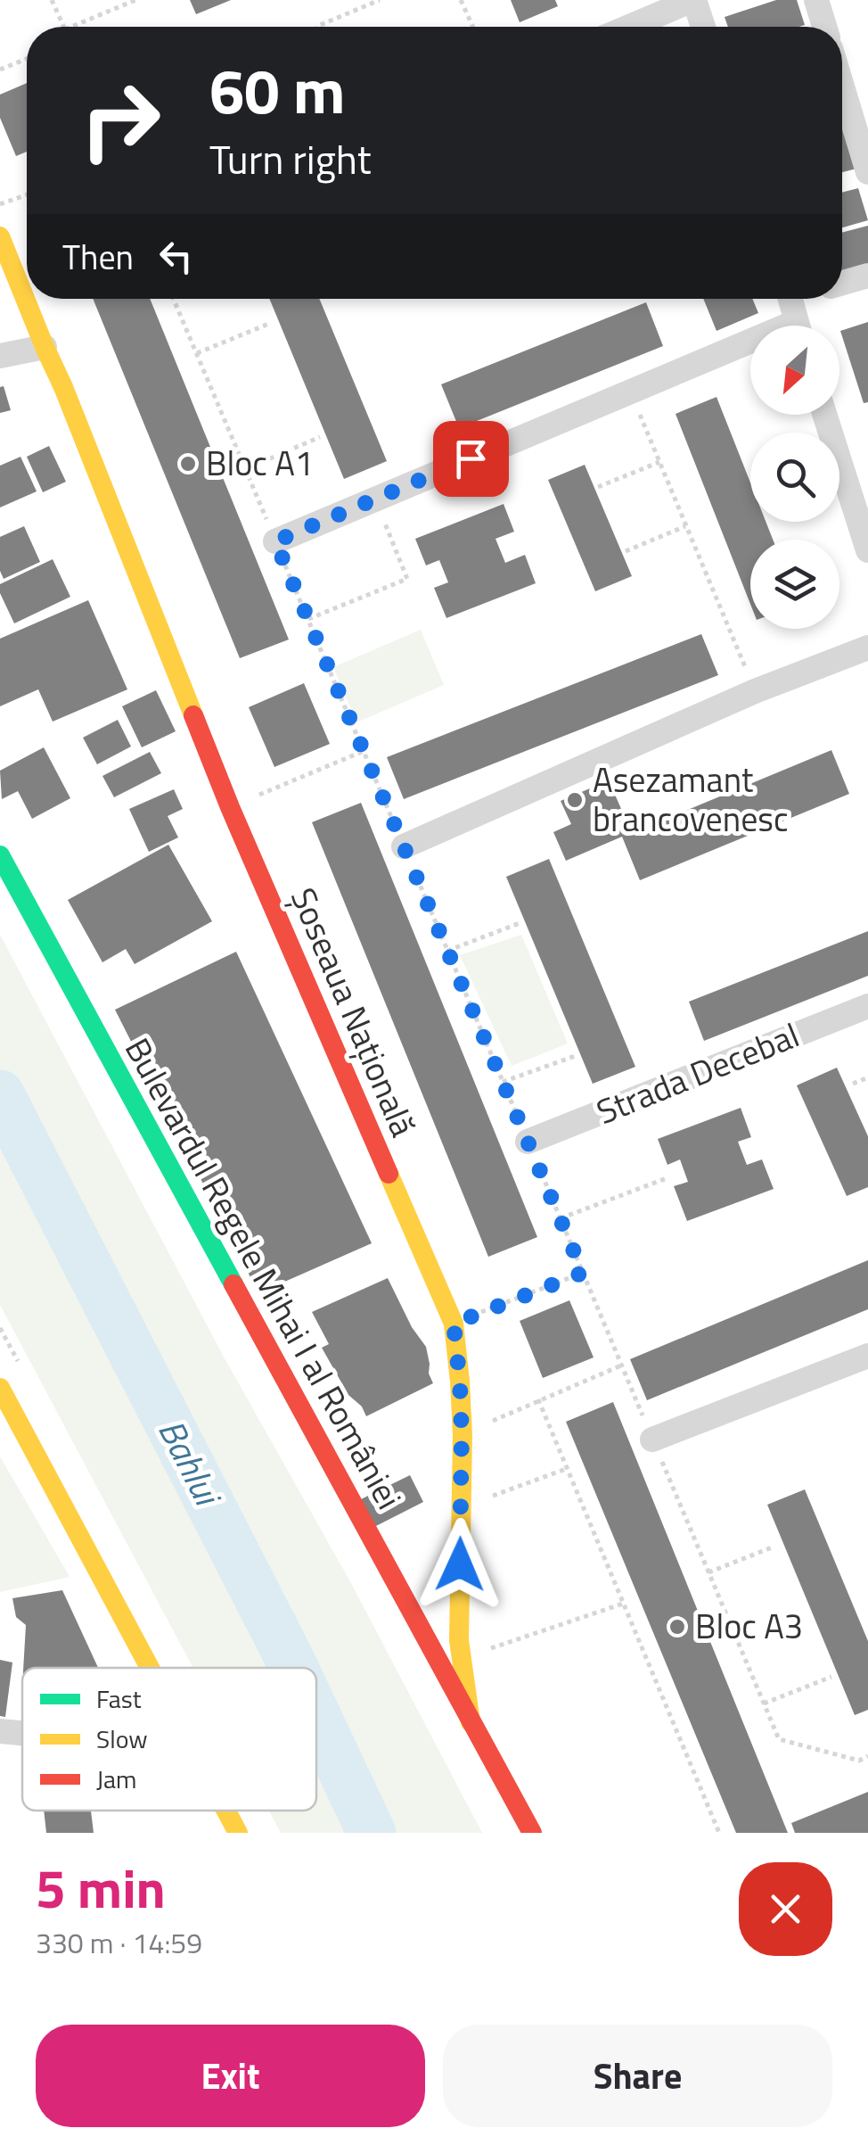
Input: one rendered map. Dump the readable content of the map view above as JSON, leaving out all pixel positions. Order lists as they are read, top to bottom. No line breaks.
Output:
{"streets":{"main road":["Șoseaua Națională","Bulevardul Regele Mihai I al României"],"street":["Strada Decebal"]},"crossings":[["Șoseaua Națională","Bulevardul Regele Mihai I al României"]],"water":["Bahlui"],"places":["Bloc A1","Asezamant brancovenesc","Bloc A3"],"legend":["Fast","Slow","Jam"],"north":"bottom left","page":{"turn":["60 m","Turn right"],"then":"Then","heading":["5 min","330 m · 14:59"],"buttons":["Exit","Share"]}}
